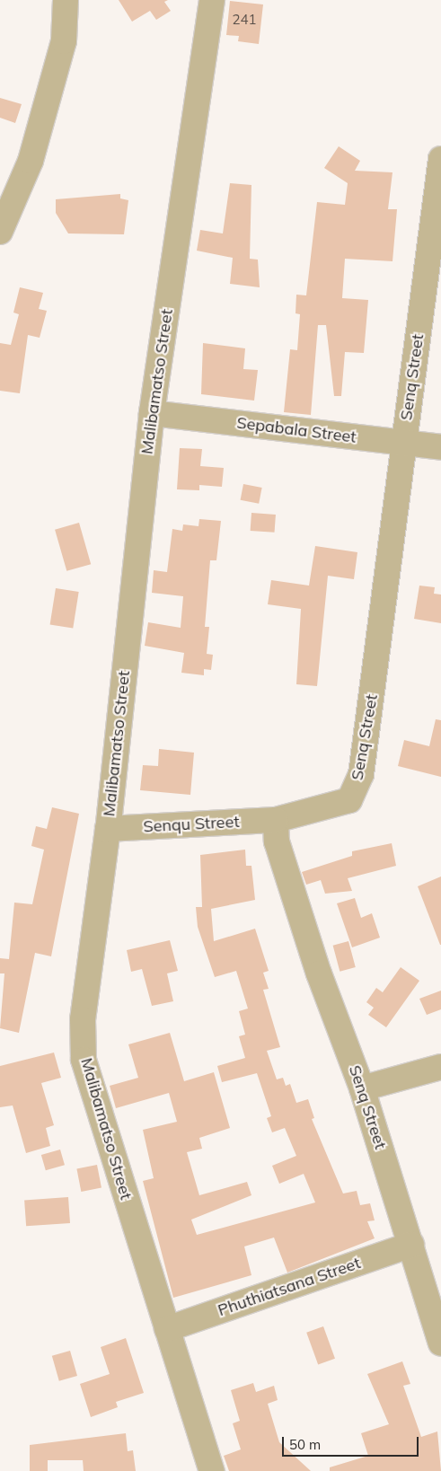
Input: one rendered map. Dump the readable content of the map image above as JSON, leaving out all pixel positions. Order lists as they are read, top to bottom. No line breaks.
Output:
{"streets":{"street":["Senq Street","Malibamatso Street","Sepabala Street","Senqu Street","Phuthiatsana Street"]},"crossings":[["Senq Street","Sepabala Street"],["Senq Street","Senqu Street"],["Senq Street","Phuthiatsana Street"],["Malibamatso Street","Sepabala Street"],["Malibamatso Street","Senqu Street"],["Malibamatso Street","Phuthiatsana Street"]],"house_numbers":["241"],"scale_bar":"50 m"}
